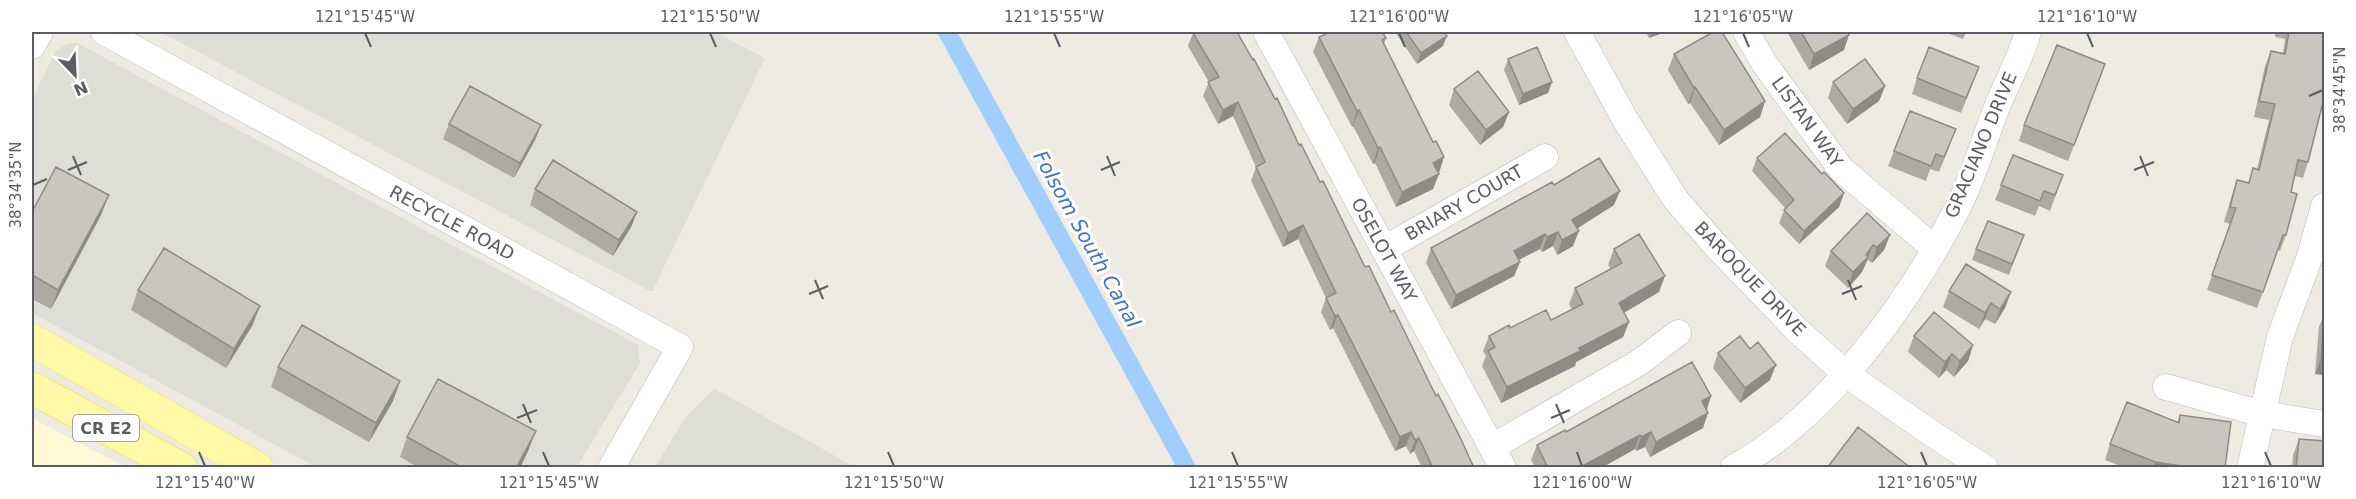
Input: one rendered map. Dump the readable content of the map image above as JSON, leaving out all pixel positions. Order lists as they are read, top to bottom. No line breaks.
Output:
{"streets":{"main road":["CR E2"],"street":["LISTAN WAY","GRACIANO DRIVE","BRIARY COURT","RECYCLE ROAD","OSELOT WAY","BAROQUE DRIVE"]},"crossings":[["LISTAN WAY","GRACIANO DRIVE"],["GRACIANO DRIVE","BAROQUE DRIVE"],["BRIARY COURT","OSELOT WAY"]],"water":["Folsom South Canal"],"north":"bottom right","coordinates":["121°15'45\"W","121°15'50\"W","121°15'55\"W","121°16'00\"W","121°16'05\"W","121°16'10\"W","38°34'45\"N","38°34'35\"N","121°15'40\"W"]}
